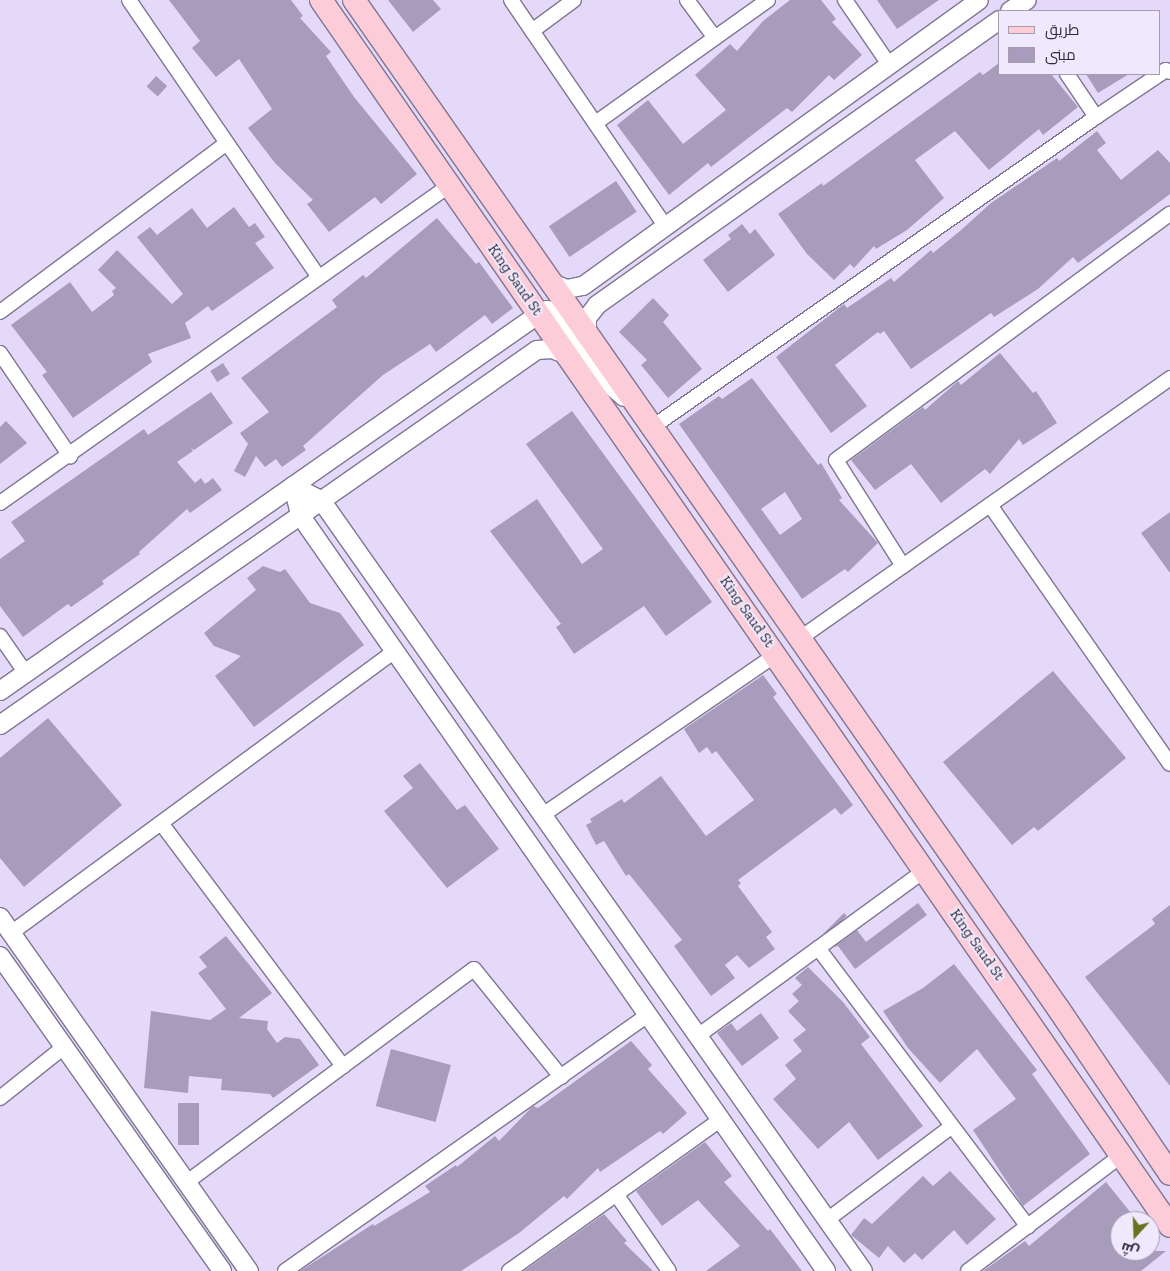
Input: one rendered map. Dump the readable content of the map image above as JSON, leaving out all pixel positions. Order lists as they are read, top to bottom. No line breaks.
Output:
{"streets":{"main road":["King Saud St"]},"legend":["طريق","مبنى"],"north":"bottom"}
